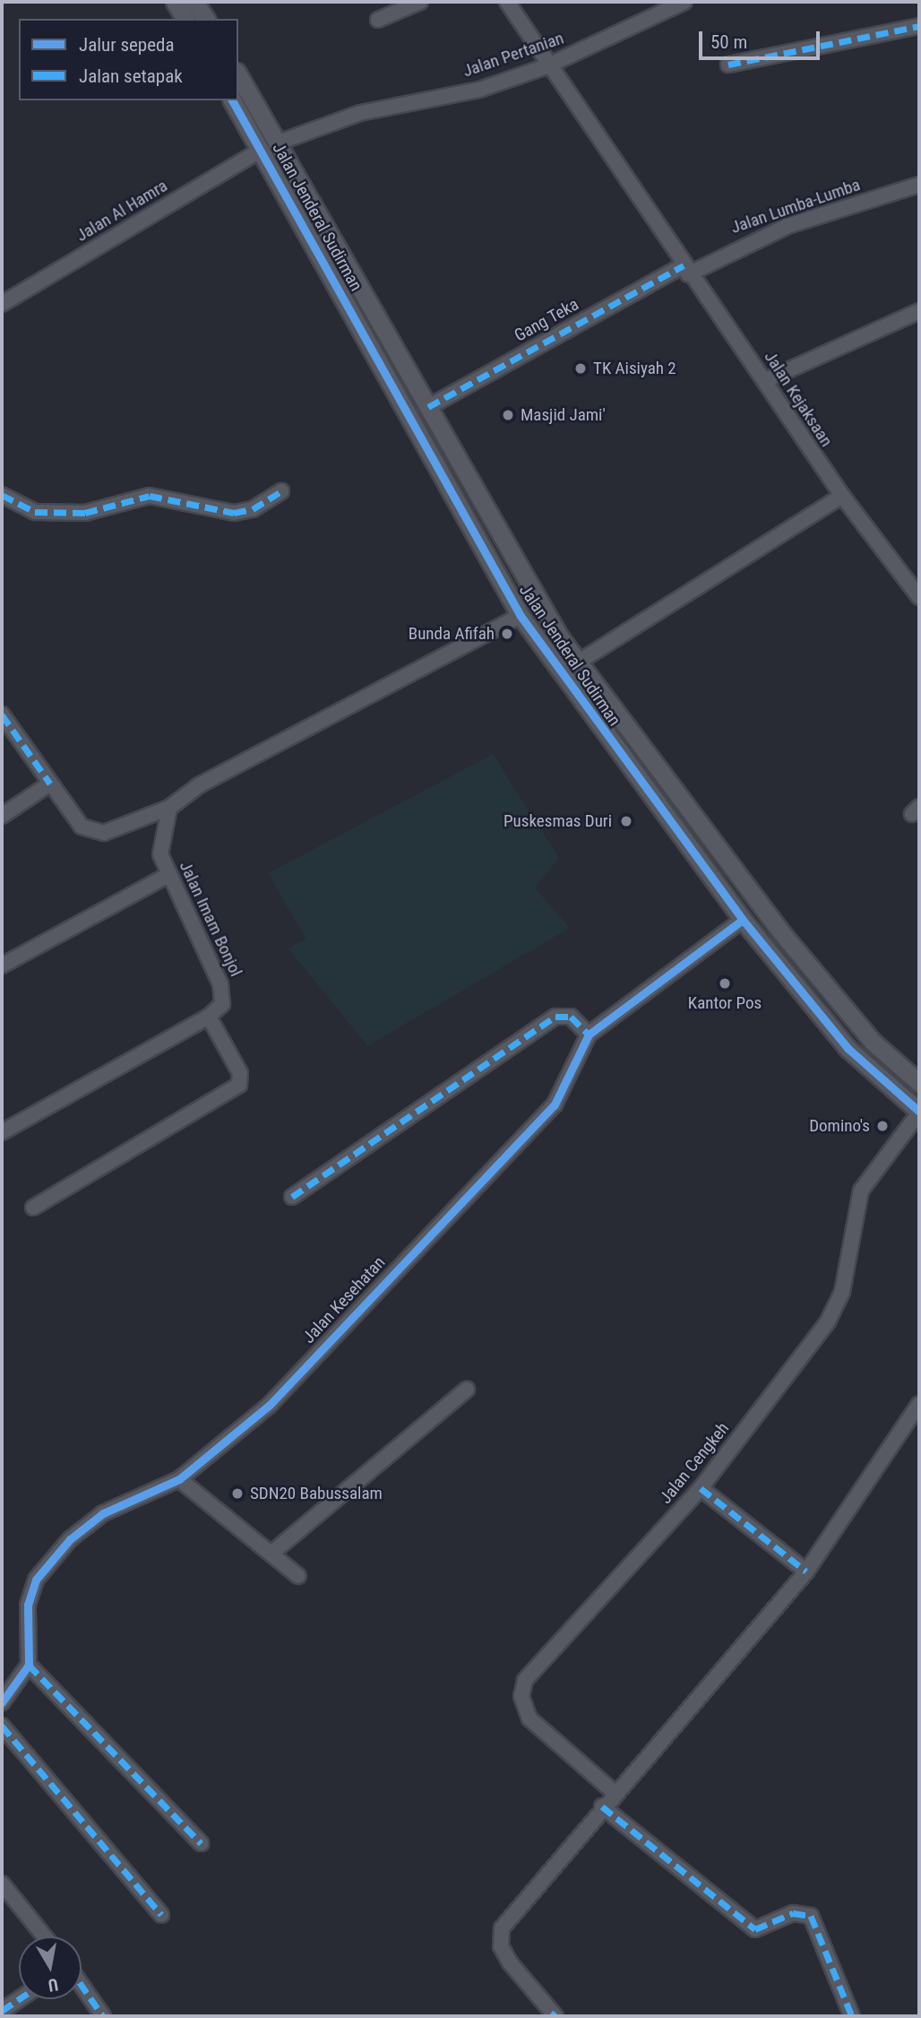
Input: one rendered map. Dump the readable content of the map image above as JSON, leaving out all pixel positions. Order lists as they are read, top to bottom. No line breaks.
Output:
{"streets":{"street":["Jalan Pertanian","Jalan Lumba-Lumba","Jalan Al Hamra","Jalan Jenderal Sudirman","Gang Teka","Jalan Kejaksaan","Jalan Imam Bonjol","Jalan Kesehatan","Jalan Cengkeh"]},"crossings":[["Jalan Pertanian","Jalan Al Hamra"],["Jalan Pertanian","Jalan Jenderal Sudirman"],["Jalan Pertanian","Jalan Kejaksaan"],["Jalan Lumba-Lumba","Gang Teka"],["Jalan Lumba-Lumba","Jalan Kejaksaan"],["Jalan Al Hamra","Jalan Jenderal Sudirman"],["Jalan Jenderal Sudirman","Gang Teka"],["Jalan Jenderal Sudirman","Jalan Kesehatan"],["Jalan Jenderal Sudirman","Jalan Cengkeh"],["Gang Teka","Jalan Kejaksaan"]],"places":["TK Aisiyah 2","Masjid Jami'","Bunda Afifah","Puskesmas Duri","Kantor Pos","Domino's","SDN20 Babussalam"],"legend":["Jalur sepeda","Jalan setapak"],"scale_bar":"50 m","north":"bottom"}
